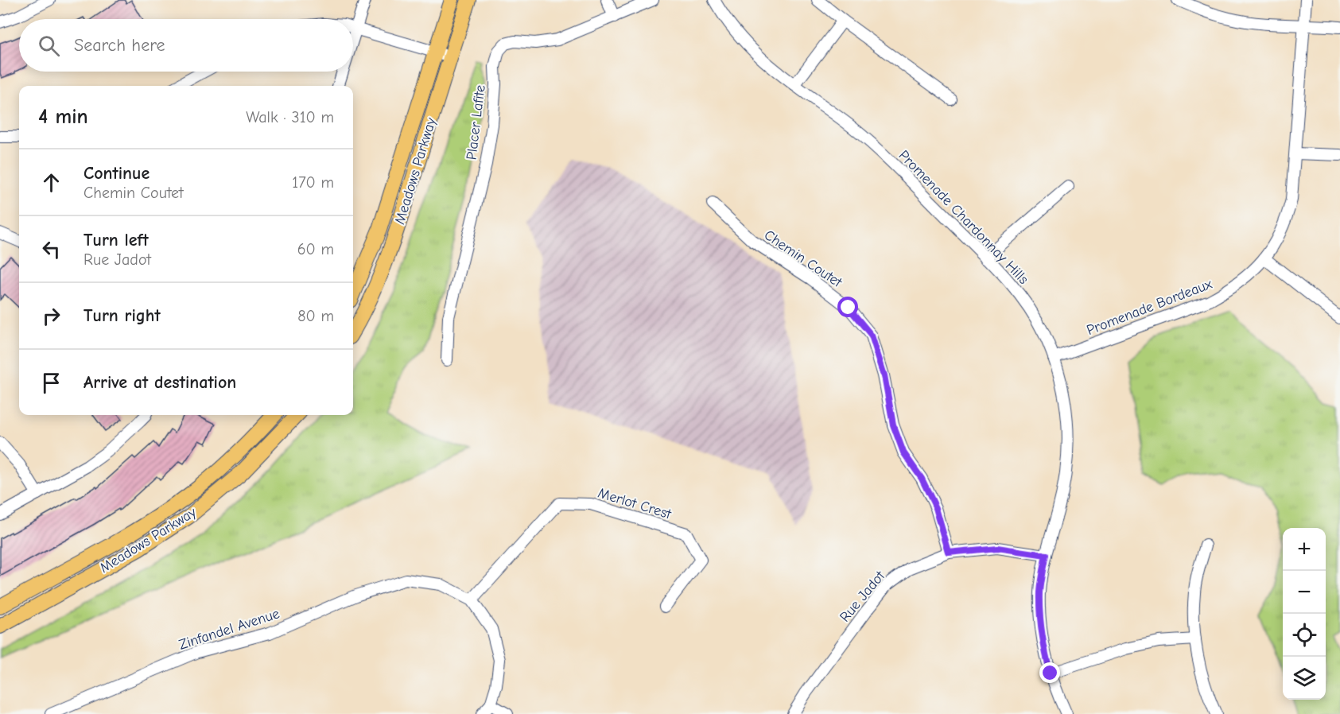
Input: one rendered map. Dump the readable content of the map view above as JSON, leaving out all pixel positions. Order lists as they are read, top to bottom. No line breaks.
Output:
{"streets":{"main road":["Meadows Parkway"],"street":["Placer Lafite","Promenade Chardonnay Hills","Chemin Coutet","Promenade Bordeaux","Merlot Crest","Rue Jadot","Zinfandel Avenue"]},"crossings":[["Promenade Chardonnay Hills","Promenade Bordeaux"],["Promenade Chardonnay Hills","Rue Jadot"],["Chemin Coutet","Rue Jadot"],["Merlot Crest","Zinfandel Avenue"]],"page":{"search":"Search here","heading":["4 min","Walk · 310 m"],"list":[["Continue","Chemin Coutet","170 m"],["Turn left","Rue Jadot","60 m"],["Turn right","80 m"],"Arrive at destination"],"map_buttons":["+","−"]}}
